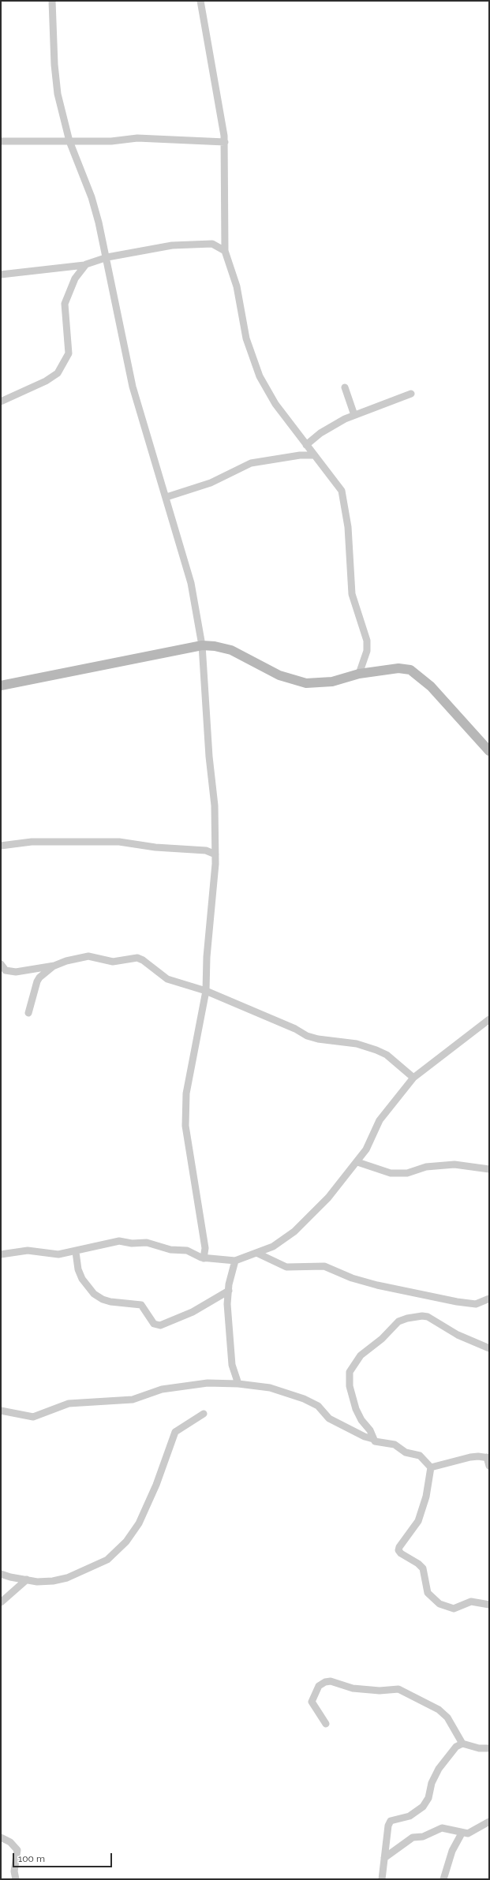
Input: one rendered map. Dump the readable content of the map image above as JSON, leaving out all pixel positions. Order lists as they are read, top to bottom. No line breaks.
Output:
{"scale_bar":"100 m"}
